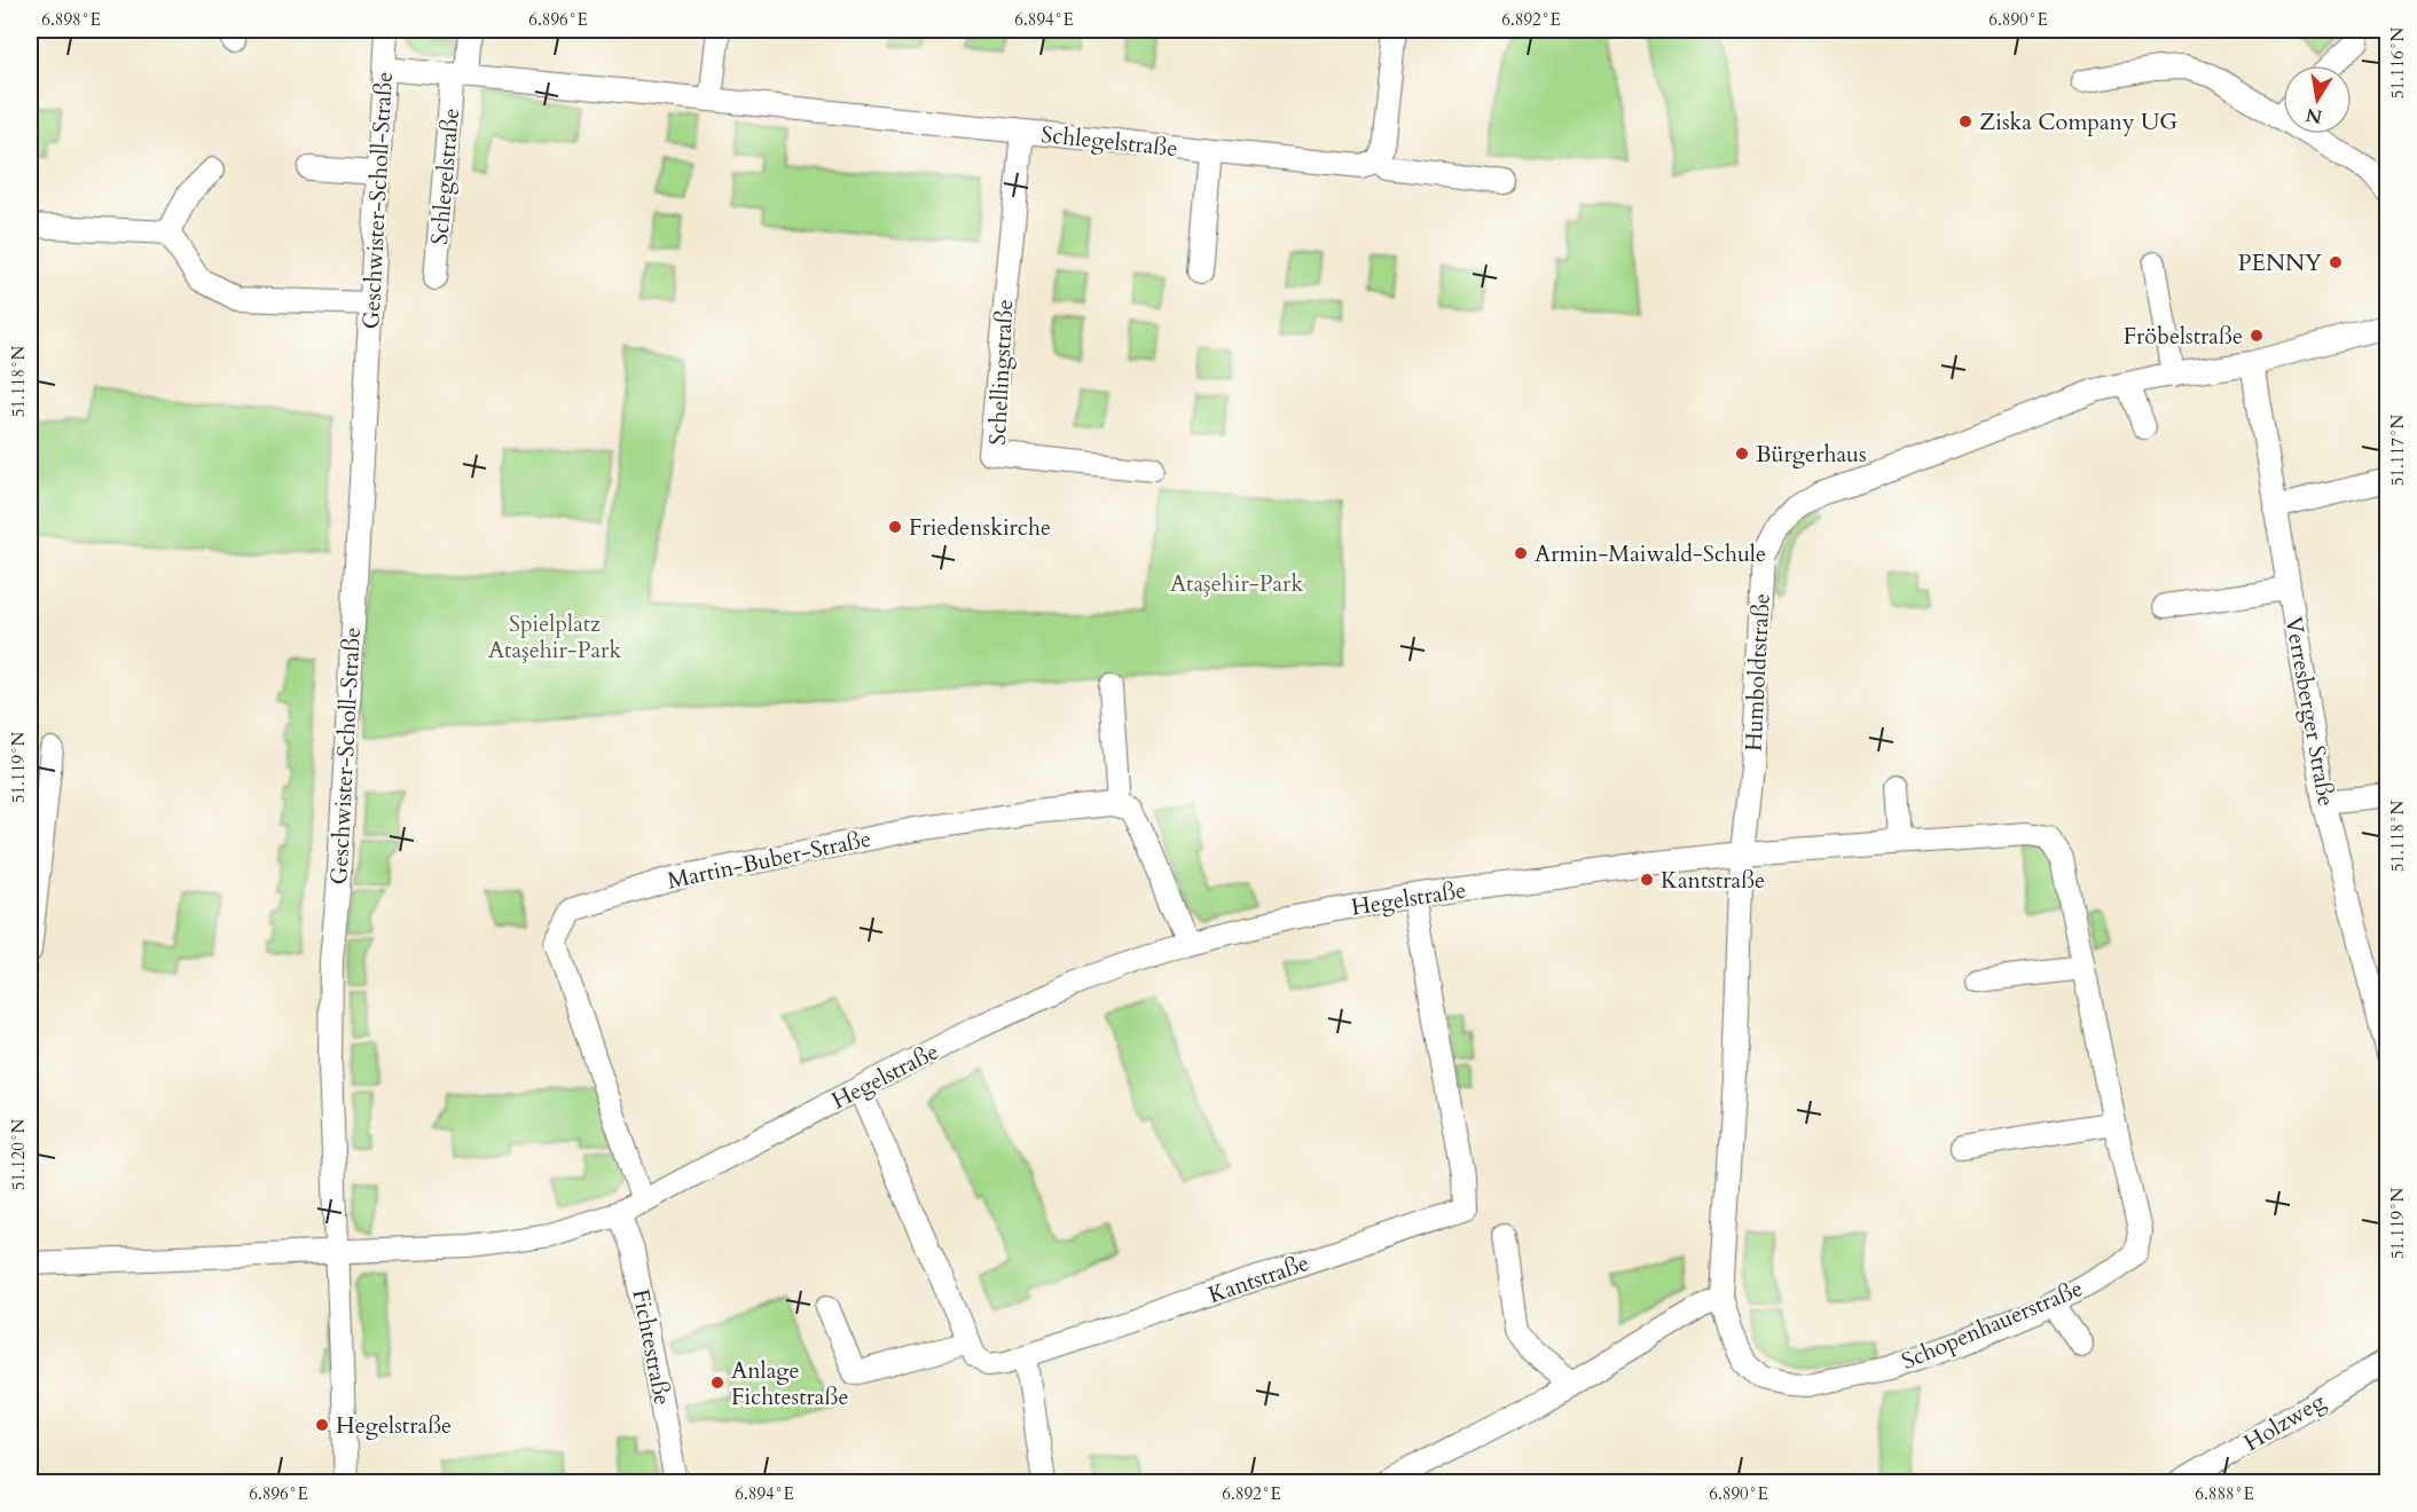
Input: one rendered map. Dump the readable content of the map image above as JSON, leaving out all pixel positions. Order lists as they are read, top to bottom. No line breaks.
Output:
{"streets":{"street":["Schlegelstraße","Geschwister-Scholl-Straße","Schellingstraße","Humboldtstraße","Verresberger Straße","Martin-Buber-Straße","Hegelstraße","Kantstraße","Schopenhauerstraße","Fichtestraße","Holzweg"]},"crossings":[["Schlegelstraße","Geschwister-Scholl-Straße"],["Schlegelstraße","Schellingstraße"],["Geschwister-Scholl-Straße","Hegelstraße"],["Humboldtstraße","Verresberger Straße"],["Humboldtstraße","Hegelstraße"],["Humboldtstraße","Schopenhauerstraße"],["Martin-Buber-Straße","Hegelstraße"],["Hegelstraße","Kantstraße"],["Hegelstraße","Schopenhauerstraße"],["Hegelstraße","Fichtestraße"]],"parks":["Ataşehir-Park","Spielplatz Ataşehir-Park"],"places":["Ziska Company UG","PENNY","Fröbelstraße","Bürgerhaus","Friedenskirche","Armin-Maiwald-Schule","Kantstraße","Anlage Fichtestraße","Hegelstraße"],"north":"bottom","coordinates":["6.898°E","6.896°E","6.894°E","6.892°E","6.890°E","51.116°N","51.118°N","51.117°N","51.119°N","51.120°N","6.888°E"]}
